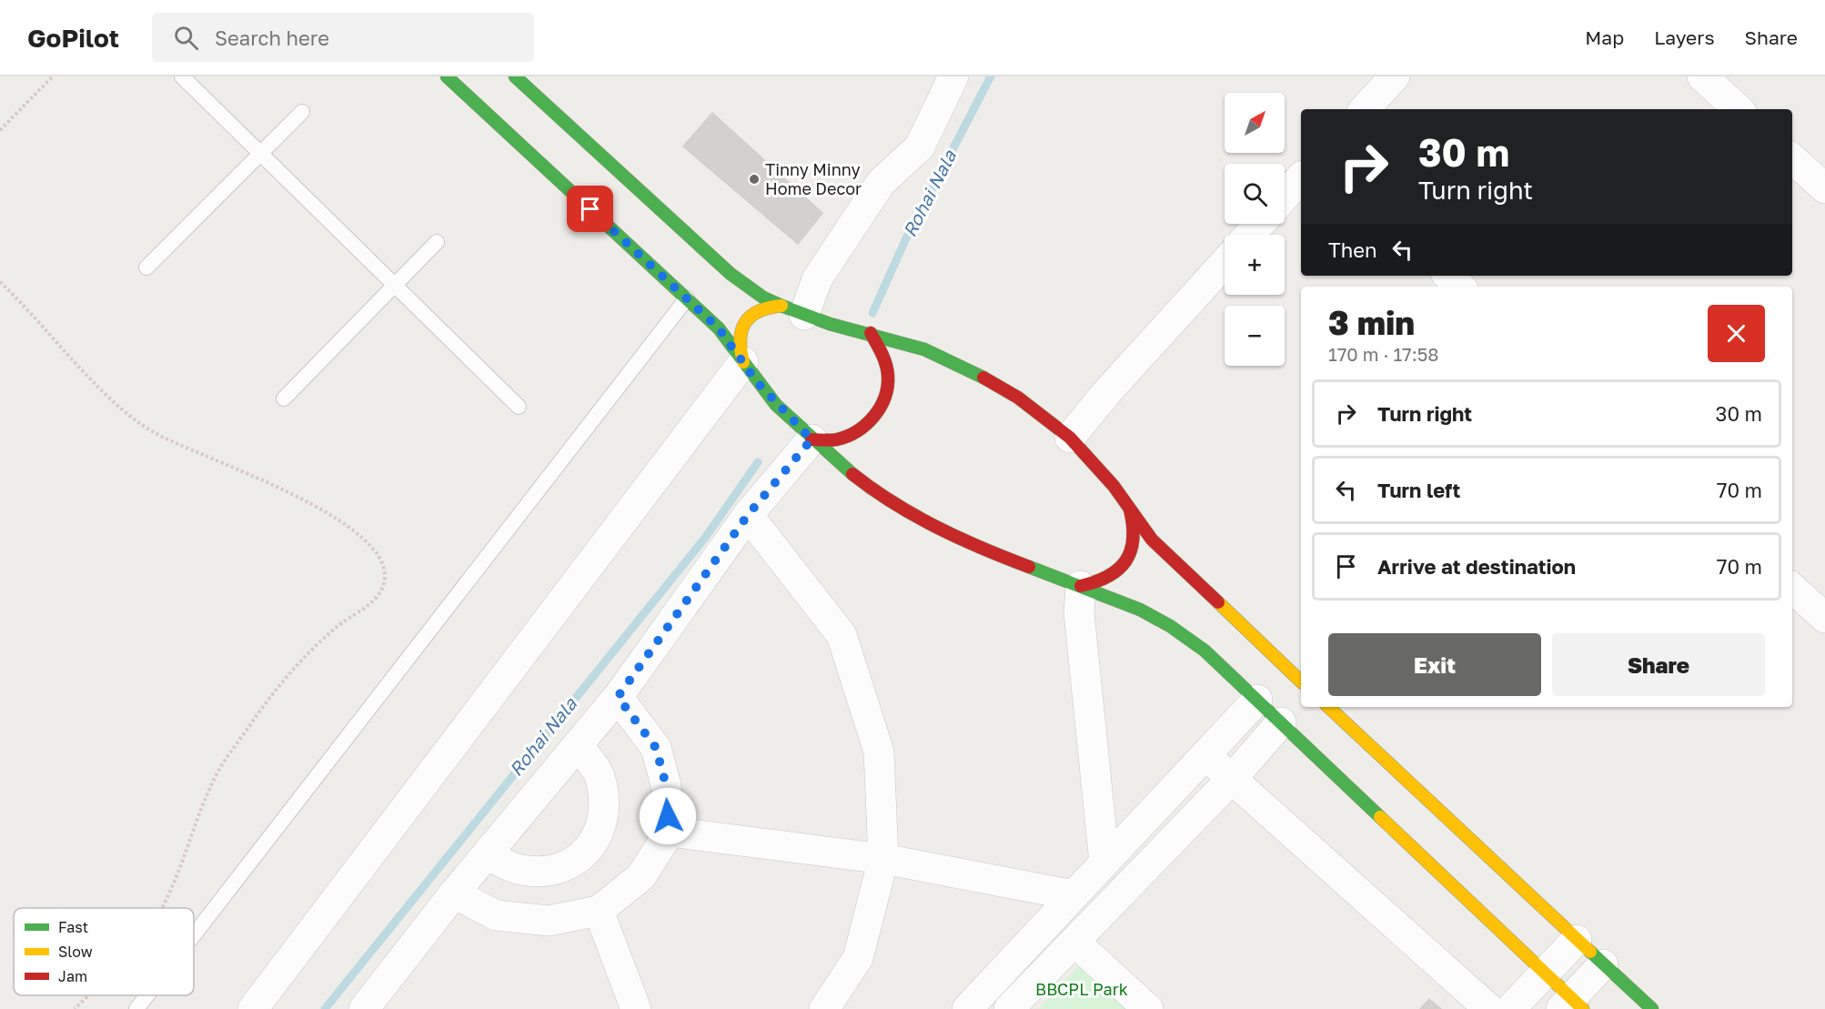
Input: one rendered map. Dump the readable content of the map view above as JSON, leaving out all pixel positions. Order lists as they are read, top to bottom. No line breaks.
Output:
{"water":["Rohai Nala"],"parks":["BBCPL Park"],"places":["Tinny Minny Home Decor"],"legend":["Fast","Slow","Jam"],"north":"top right","page":{"header":"GoPilot","search":"Search here","nav":["Map","Layers","Share"],"map_buttons":["+","−"],"turn":["30 m","Turn right"],"then":"Then","heading":["3 min","170 m · 17:58"],"list":[{"name":"Turn right","value":"30 m"},{"name":"Turn left","value":"70 m"},{"name":"Arrive at destination","value":"70 m"}],"buttons":["Exit","Share"]}}
